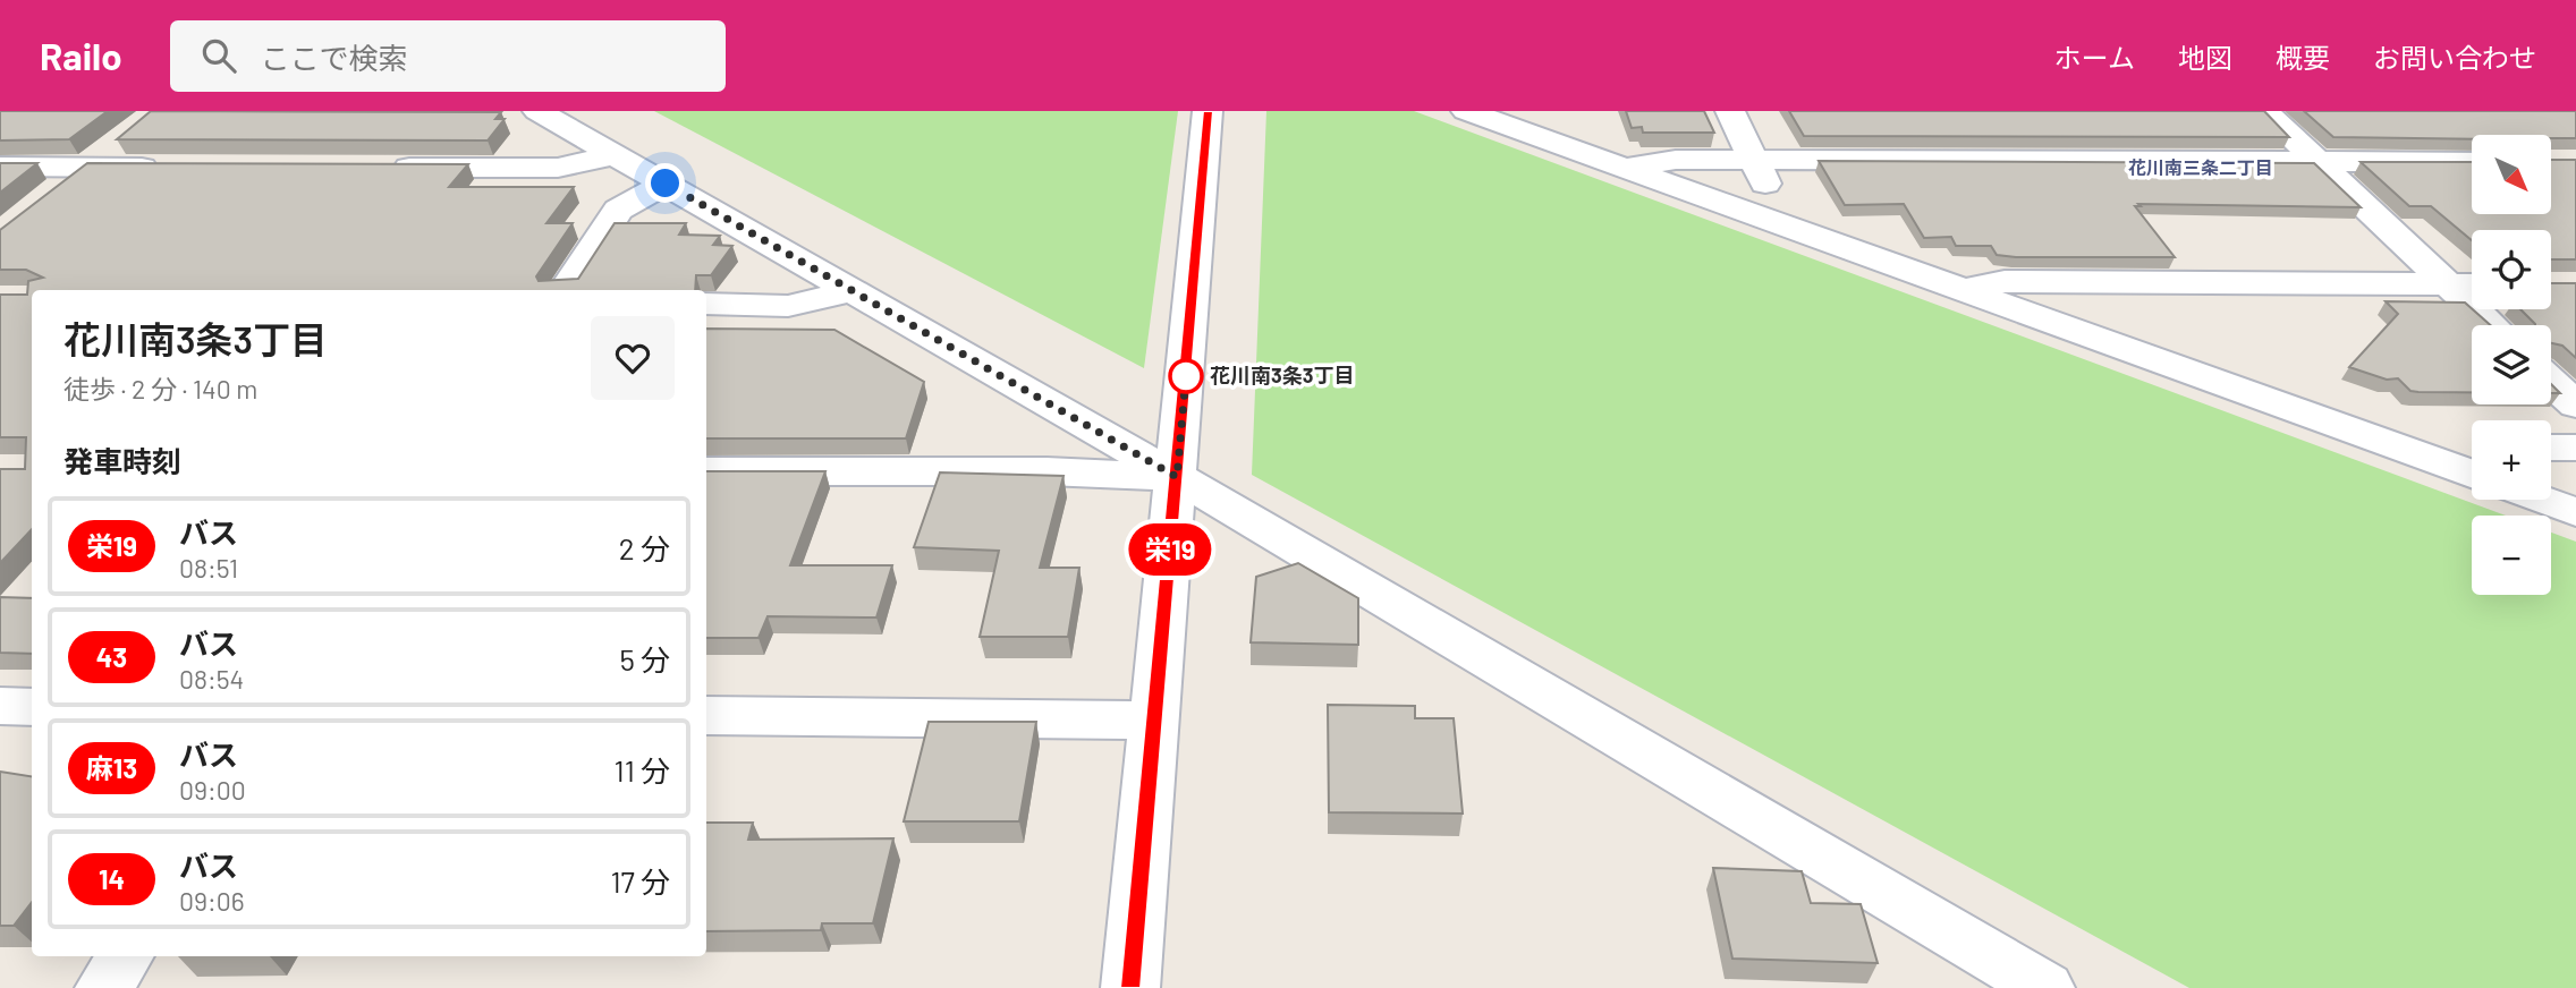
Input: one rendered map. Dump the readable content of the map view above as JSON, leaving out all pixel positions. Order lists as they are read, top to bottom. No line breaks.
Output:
{"districts":["花川南三条二丁目"],"places":["花川南3条3丁目"],"lines":["bus line 栄19"],"north":"bottom right","page":{"header":"Railo","search":"ここで検索","nav":["ホーム","地図","概要","お問い合わせ"],"on_map":"栄19","map_buttons":["+","−"],"heading":[["花川南3条3丁目","徒歩 · 2 分 · 140 m"],"発車時刻"],"list":[{"mark":"栄19","name":"バス","note":"08:51","value":"2 分"},{"mark":"43","name":"バス","note":"08:54","value":"5 分"},{"mark":"麻13","name":"バス","note":"09:00","value":"11 分"},{"mark":"14","name":"バス","note":"09:06","value":"17 分"}]}}
